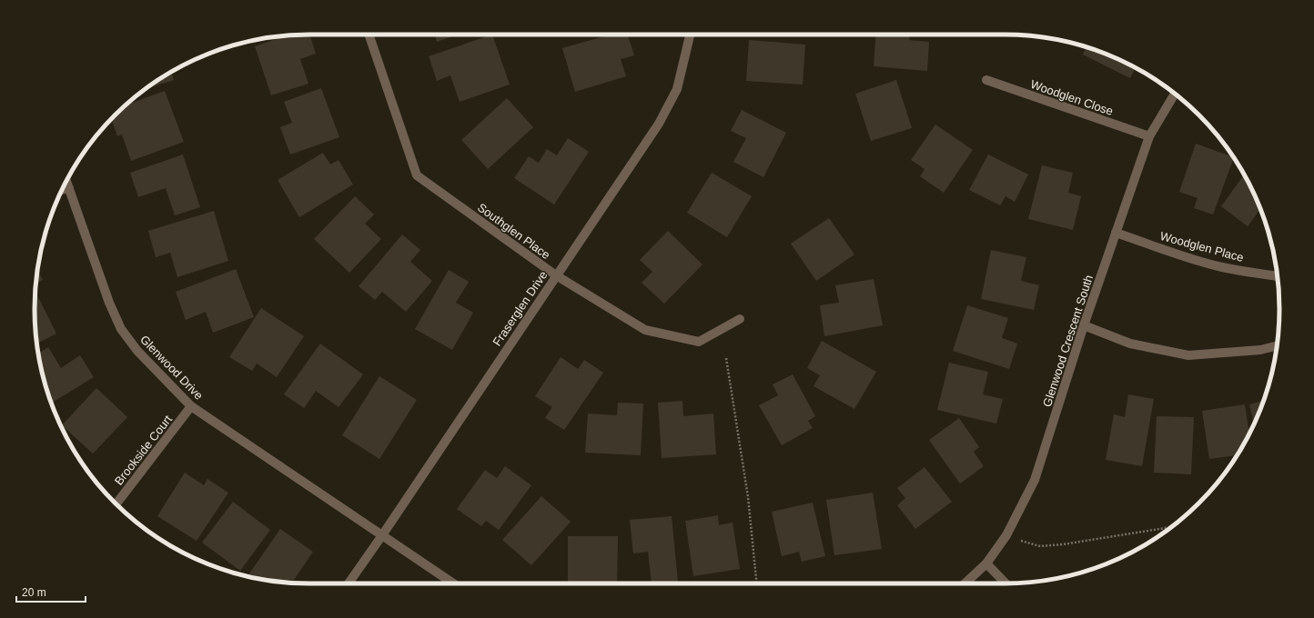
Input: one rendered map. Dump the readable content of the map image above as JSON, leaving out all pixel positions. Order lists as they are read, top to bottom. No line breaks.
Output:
{"streets":{"street":["Woodglen Close","Southglen Place","Woodglen Place","Fraserglen Drive","Glenwood Crescent South","Glenwood Drive","Brookside Court"]},"crossings":[["Woodglen Close","Glenwood Crescent South"],["Southglen Place","Fraserglen Drive"],["Woodglen Place","Glenwood Crescent South"],["Fraserglen Drive","Glenwood Drive"],["Glenwood Drive","Brookside Court"]],"scale_bar":"20 m"}
